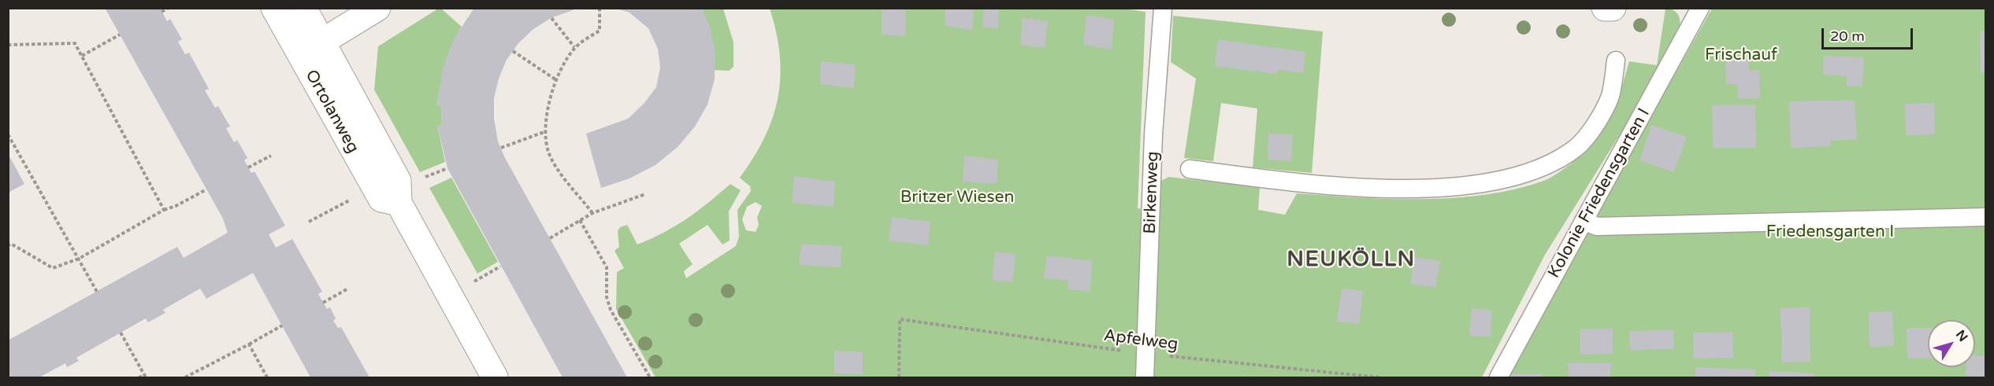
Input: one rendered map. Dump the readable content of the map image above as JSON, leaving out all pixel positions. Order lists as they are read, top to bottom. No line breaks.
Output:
{"streets":{"street":["Ortolanweg"],"lane":["Birkenweg","Kolonie Friedensgarten I"],"path":["Apfelweg"]},"crossings":[["Birkenweg","Apfelweg"]],"districts":["NEUKÖLLN"],"parks":["Frischauf","Britzer Wiesen","Friedensgarten I"],"scale_bar":"20 m","north":"top right"}
